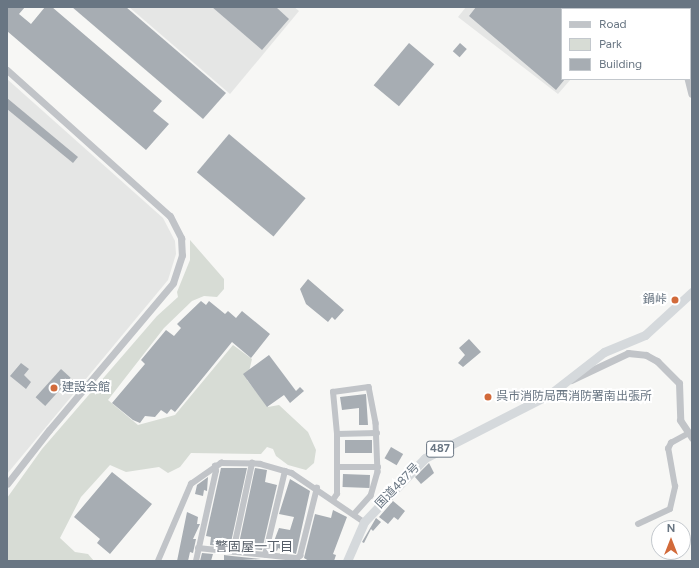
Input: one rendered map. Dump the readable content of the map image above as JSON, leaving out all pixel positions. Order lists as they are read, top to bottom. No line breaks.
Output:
{"streets":{"highway":["487","国道487号"]},"districts":["警固屋一丁目"],"places":["鍋峠","建設会館","呉市消防局西消防署南出張所"],"legend":["Road","Park","Building"],"north":"top"}
